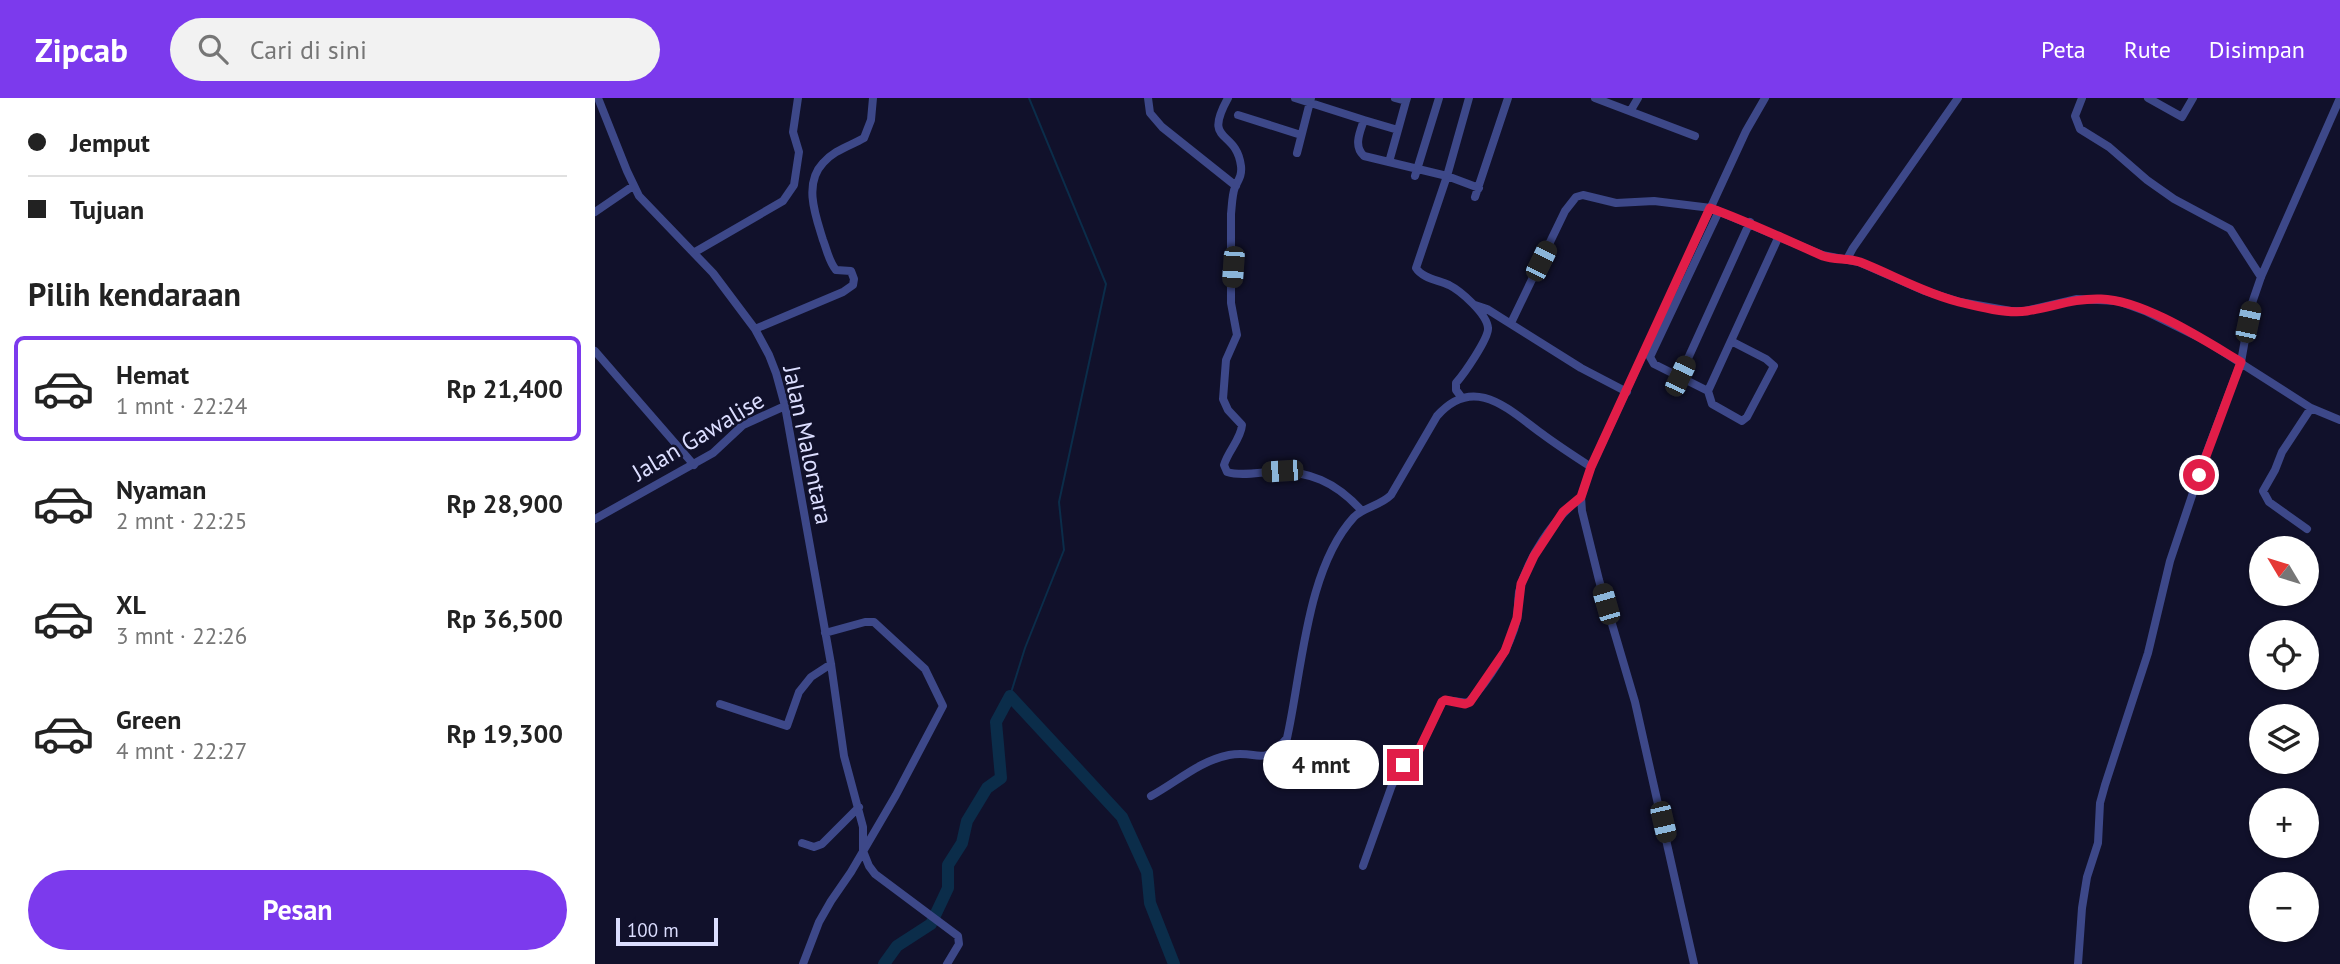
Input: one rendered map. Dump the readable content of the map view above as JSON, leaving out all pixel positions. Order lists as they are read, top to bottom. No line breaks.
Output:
{"streets":{"street":["Jalan Gawalise","Jalan Malontara"]},"crossings":[["Jalan Gawalise","Jalan Malontara"]],"scale_bar":"100 m","north":"top left","page":{"header":"Zipcab","search":"Cari di sini","nav":["Peta","Rute","Disimpan"],"banner":["Jemput","Tujuan"],"heading":"Pilih kendaraan","list":[{"name":"Hemat","note":"1 mnt · 22:24","value":"Rp 21,400"},{"name":"Nyaman","note":"2 mnt · 22:25","value":"Rp 28,900"},{"name":"XL","note":"3 mnt · 22:26","value":"Rp 36,500"},{"name":"Green","note":"4 mnt · 22:27","value":"Rp 19,300"}],"map_buttons":["+","−"],"bubble":"4 mnt","buttons":"Pesan","scale":"100 m"}}
